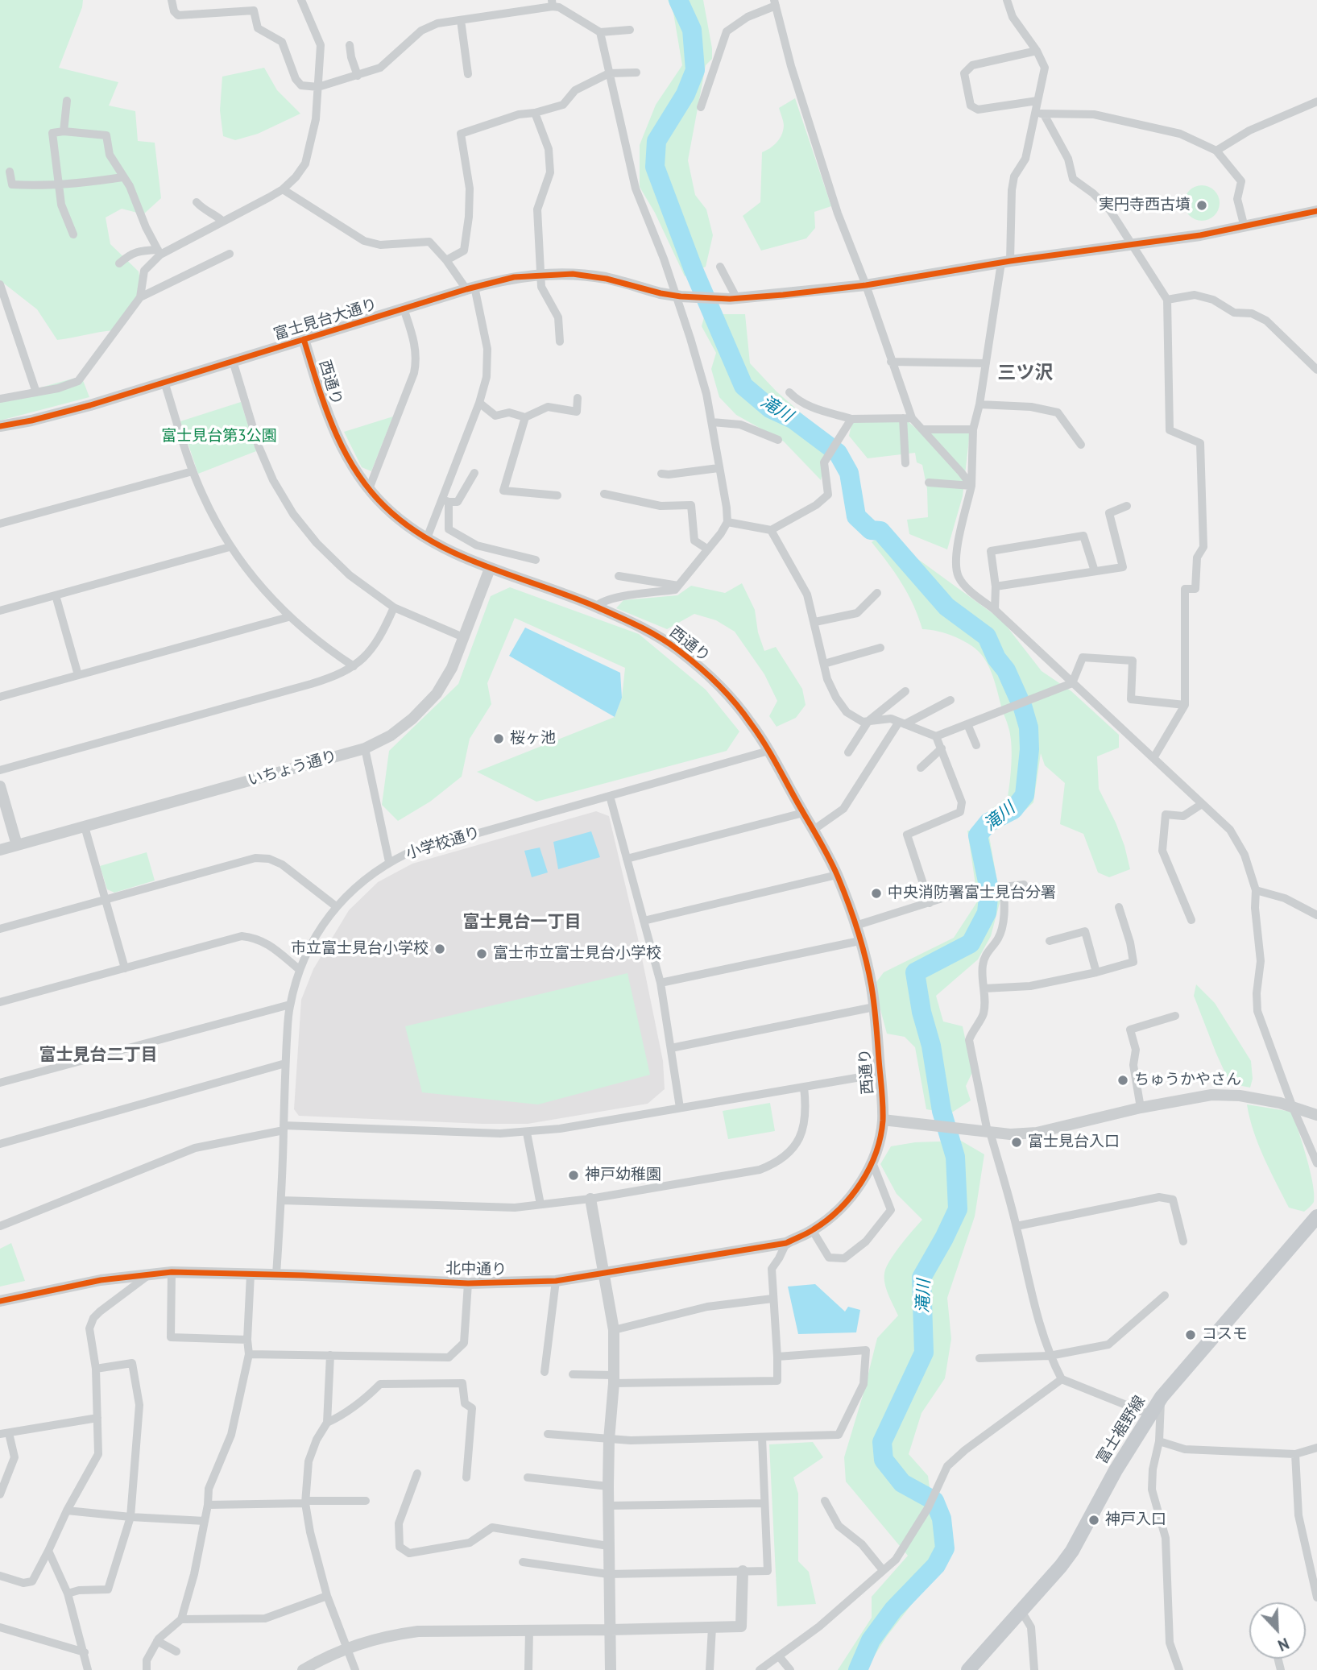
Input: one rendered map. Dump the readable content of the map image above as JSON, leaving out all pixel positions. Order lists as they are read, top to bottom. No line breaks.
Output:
{"streets":{"main road":["富士裾野線"],"street":["富士見台大通り","西通り","いちょう通り","小学校通り","北中通り"]},"crossings":[["富士見台大通り","西通り"],["西通り","いちょう通り"],["西通り","小学校通り"],["西通り","北中通り"],["小学校通り","北中通り"]],"districts":["三ツ沢","富士見台一丁目","富士見台二丁目"],"water":["滝川"],"parks":["富士見台第3公園"],"places":["実円寺西古墳","桜ヶ池","中央消防署富士見台分署","市立富士見台小学校","富士市立富士見台小学校","ちゅうかやさん","富士見台入口","神戸幼稚園","コスモ","神戸入口"],"north":"bottom right"}
